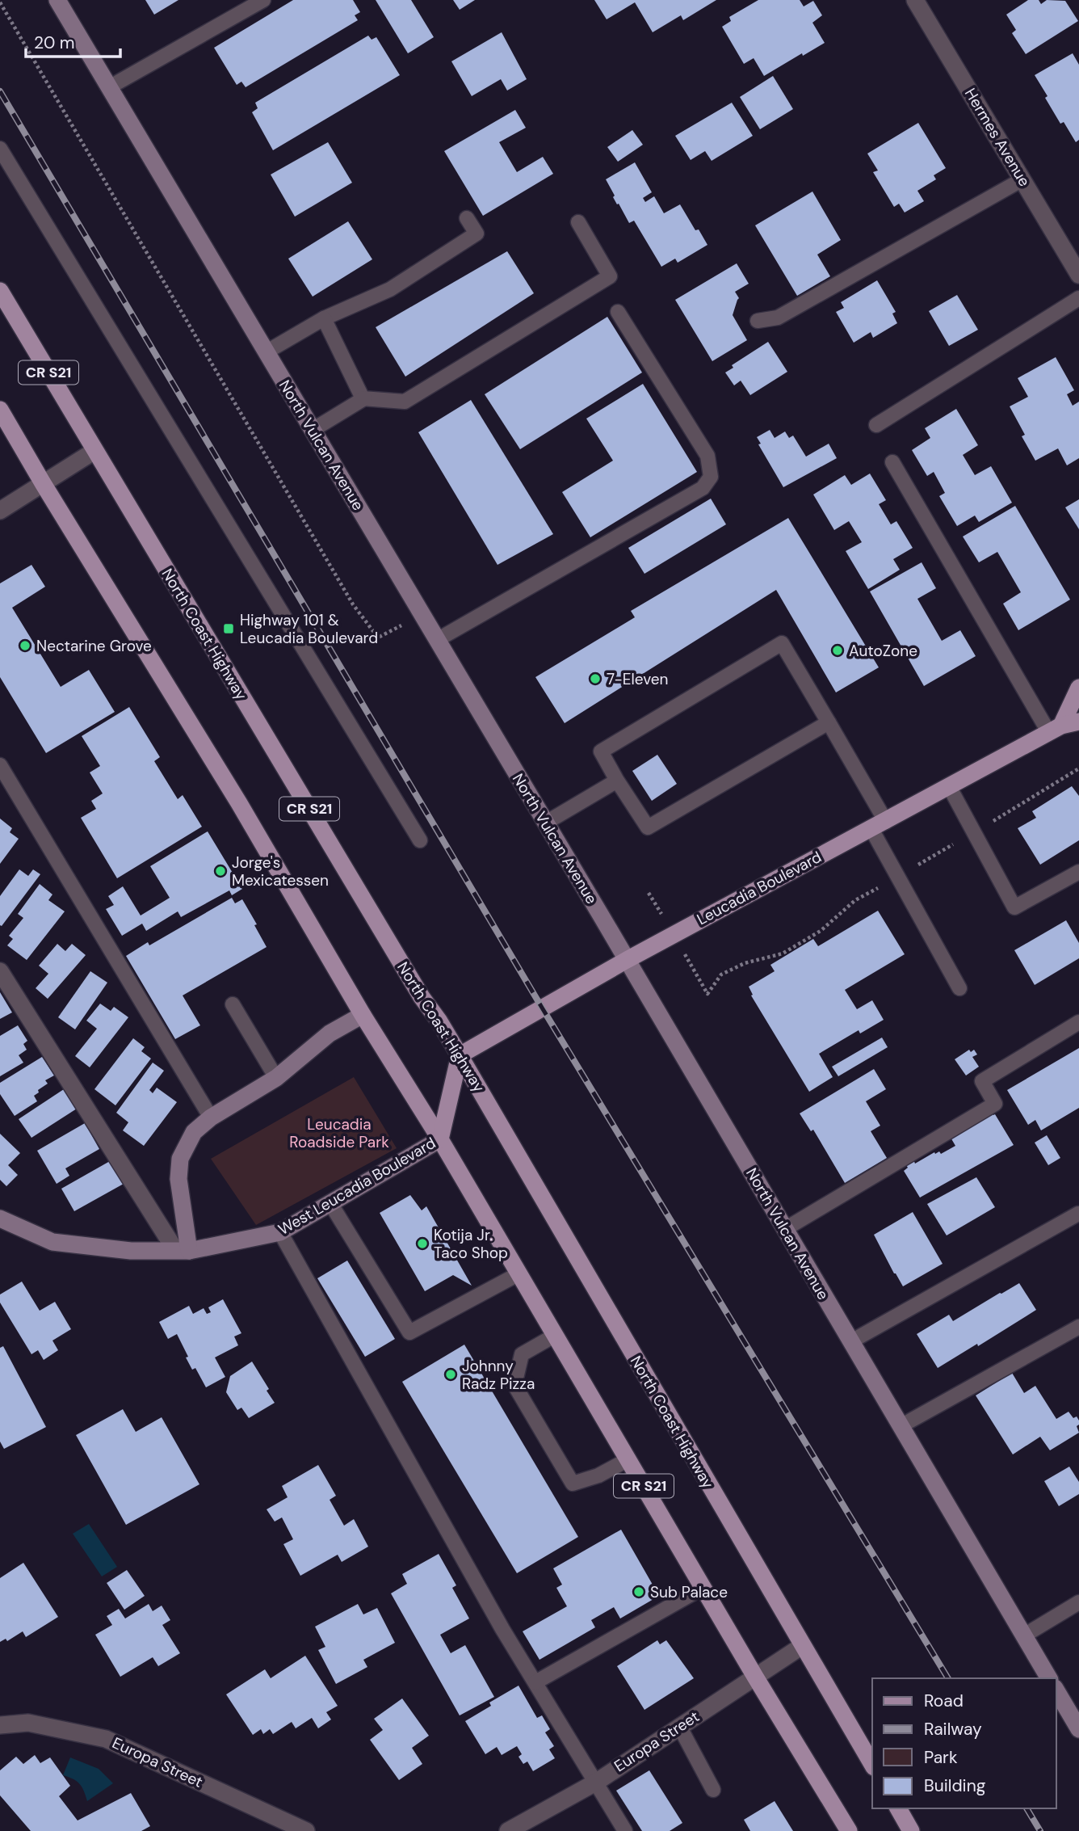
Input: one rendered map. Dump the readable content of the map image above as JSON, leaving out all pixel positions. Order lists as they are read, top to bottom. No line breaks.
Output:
{"streets":{"main road":["CR S21","North Vulcan Avenue","North Coast Highway","Leucadia Boulevard","West Leucadia Boulevard"],"street":["Hermes Avenue","Europa Street"]},"crossings":[["CR S21","West Leucadia Boulevard"],["CR S21","Europa Street"],["North Vulcan Avenue","Leucadia Boulevard"],["North Coast Highway","Leucadia Boulevard"],["North Coast Highway","West Leucadia Boulevard"],["North Coast Highway","Europa Street"],["Leucadia Boulevard","West Leucadia Boulevard"]],"parks":["Leucadia Roadside Park"],"places":{"transit":["Highway 101 & Leucadia Boulevard"],"other":["Nectarine Grove","AutoZone","7-Eleven","Jorge's Mexicatessen","Kotija Jr. Taco Shop","Johnny Radz Pizza","Sub Palace"]},"legend":["Road","Railway","Park","Building"],"scale_bar":"20 m"}
